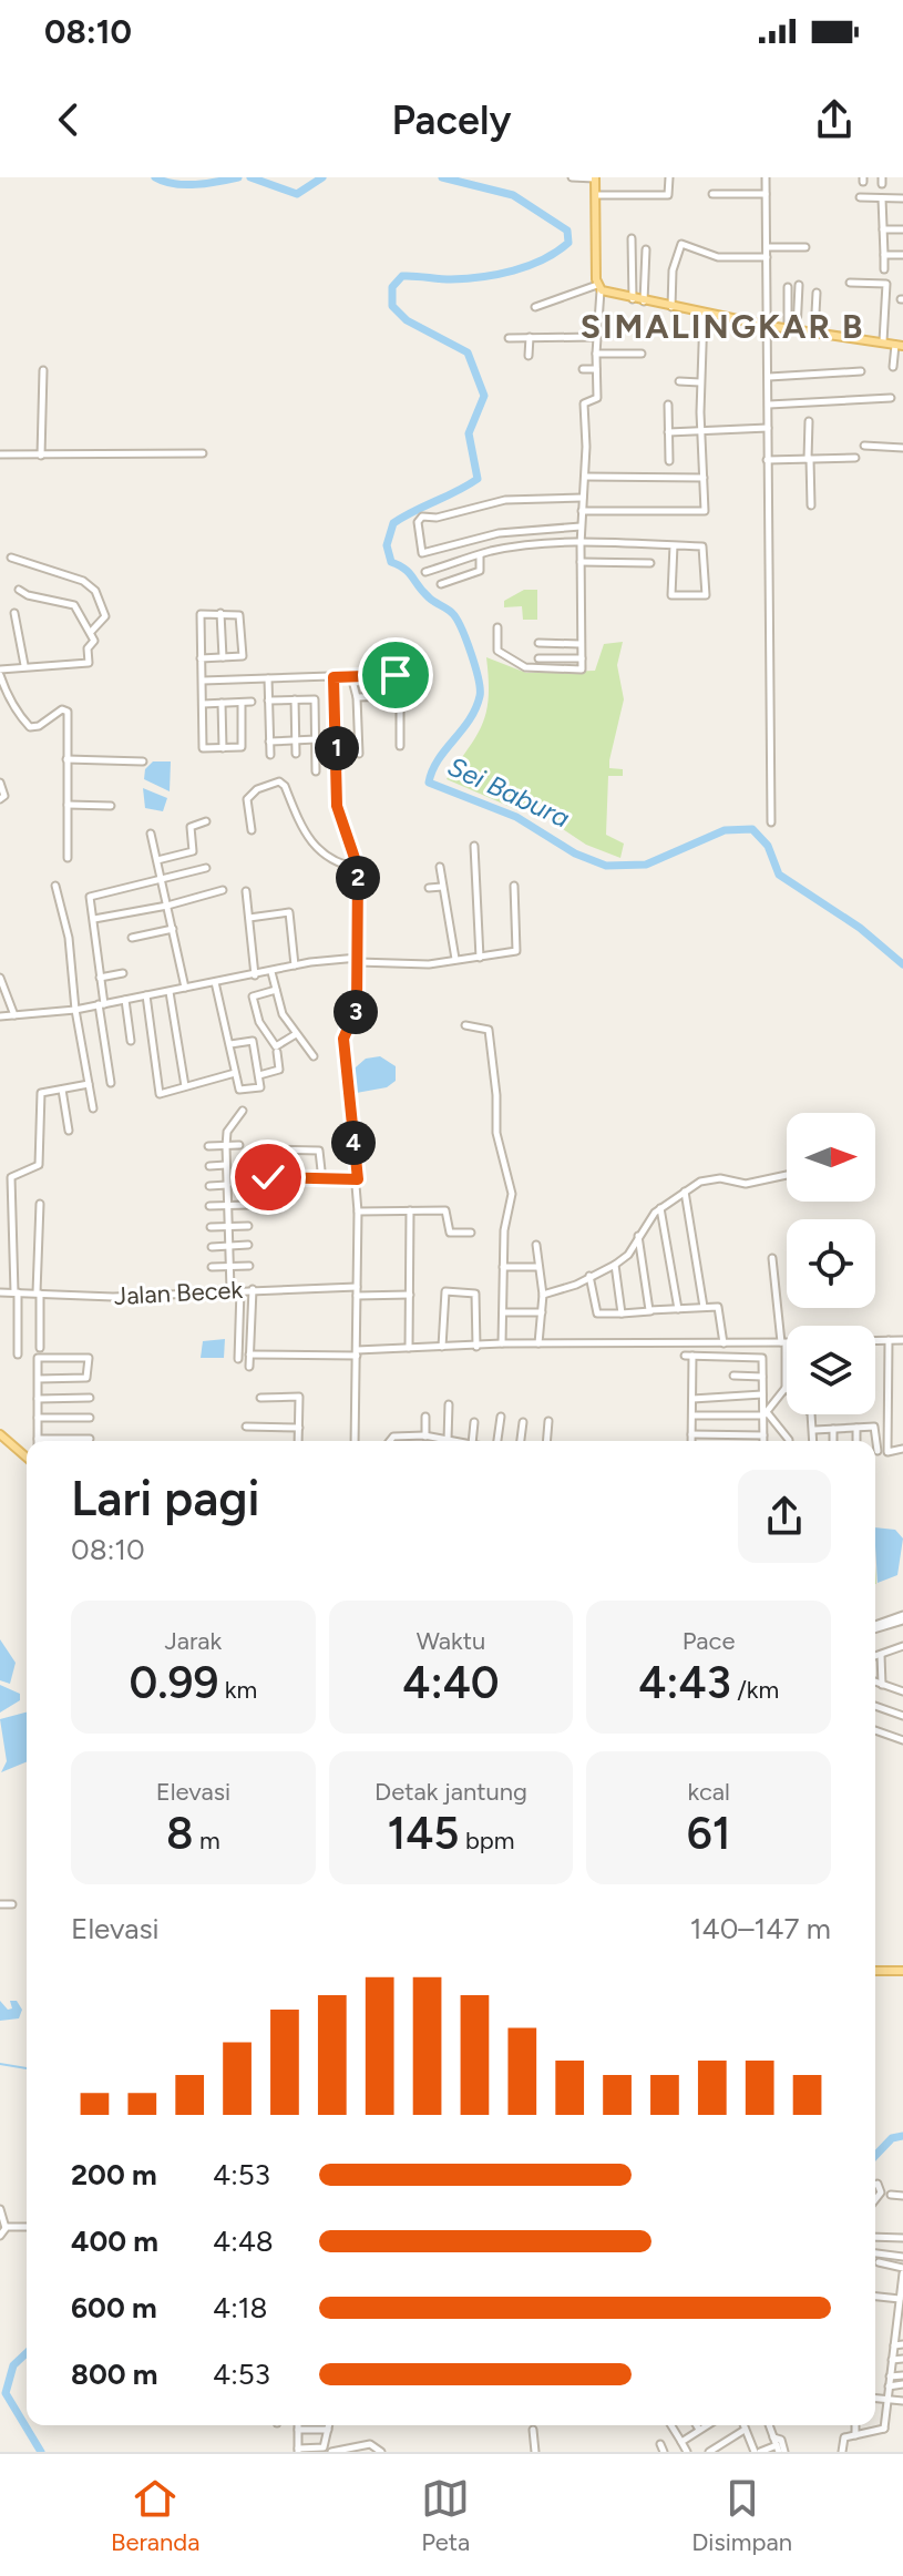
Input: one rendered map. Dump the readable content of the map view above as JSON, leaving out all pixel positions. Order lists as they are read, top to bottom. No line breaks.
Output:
{"streets":{"street":["Jalan Becek"]},"districts":["SIMALINGKAR B"],"water":["Sei Babura"],"north":"right","page":{"status":"08:10","header":"Pacely","pins":["1","2","3","4"],"heading":["Lari pagi","08:10"],"stats":[["Jarak","0.99 km"],["Waktu","4:40"],["Pace","4:43 /km"],["Elevasi","8 m"],["Detak jantung","145 bpm"],["kcal","61"]],"chart":["Elevasi","140–147 m"],"list":[{"name":"200 m","note":"4:53"},{"name":"400 m","note":"4:48"},{"name":"600 m","note":"4:18"},{"name":"800 m","note":"4:53"}],"tabs":["Beranda","Peta","Disimpan"]}}
